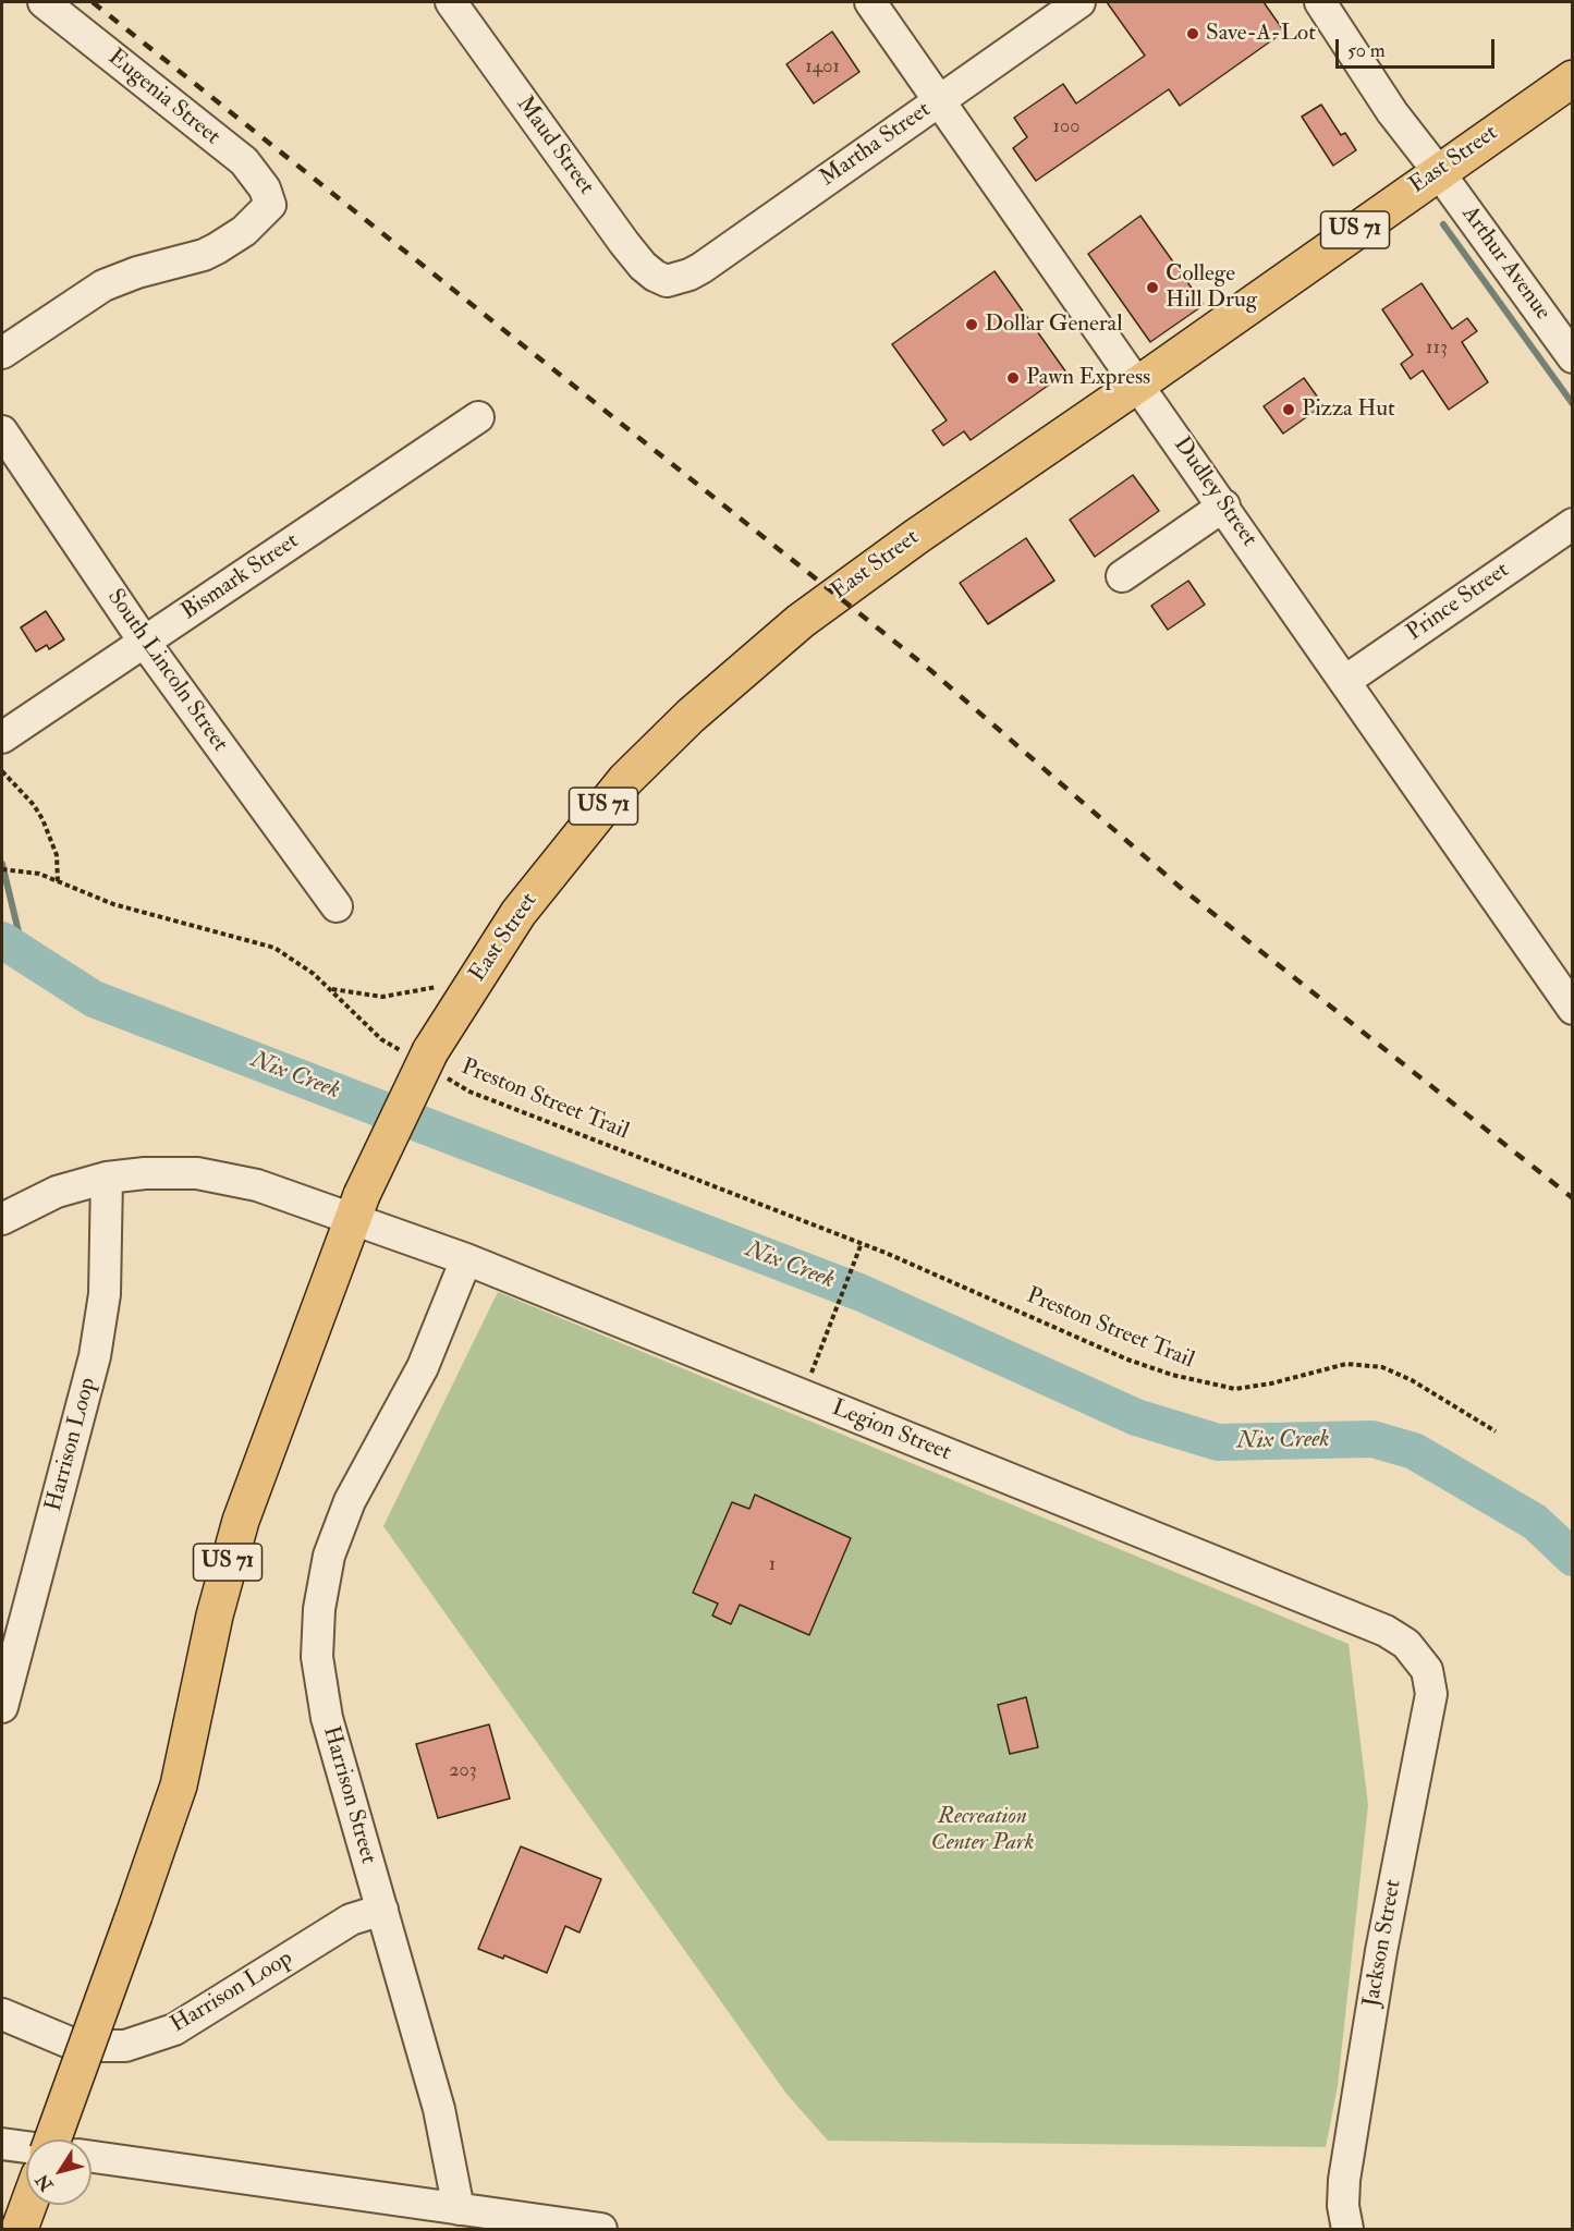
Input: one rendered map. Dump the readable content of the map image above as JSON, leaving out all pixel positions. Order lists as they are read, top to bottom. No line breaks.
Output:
{"streets":{"main road":["East Street","US 71"],"street":["Eugenia Street","Martha Street","Maud Street","Arthur Avenue","Dudley Street","Bismark Street","Prince Street","South Lincoln Street","Legion Street","Harrison Loop","Harrison Street","Jackson Street"],"path":["Preston Street Trail"]},"crossings":[["Martha Street","Maud Street"],["Martha Street","Dudley Street"],["East Street","US 71"],["East Street","Arthur Avenue"],["East Street","Dudley Street"],["East Street","Preston Street Trail"],["East Street","Legion Street"],["US 71","Legion Street"],["Dudley Street","Prince Street"],["Bismark Street","South Lincoln Street"],["Legion Street","Harrison Loop"],["Legion Street","Harrison Street"],["Legion Street","Jackson Street"],["Harrison Loop","Harrison Street"]],"water":["Nix Creek"],"parks":["Recreation Center Park"],"places":["Save-A-Lot","College Hill Drug","Dollar General","Pawn Express","Pizza Hut"],"house_numbers":["1401","100","113","1","203"],"scale_bar":"50 m","north":"bottom left"}
